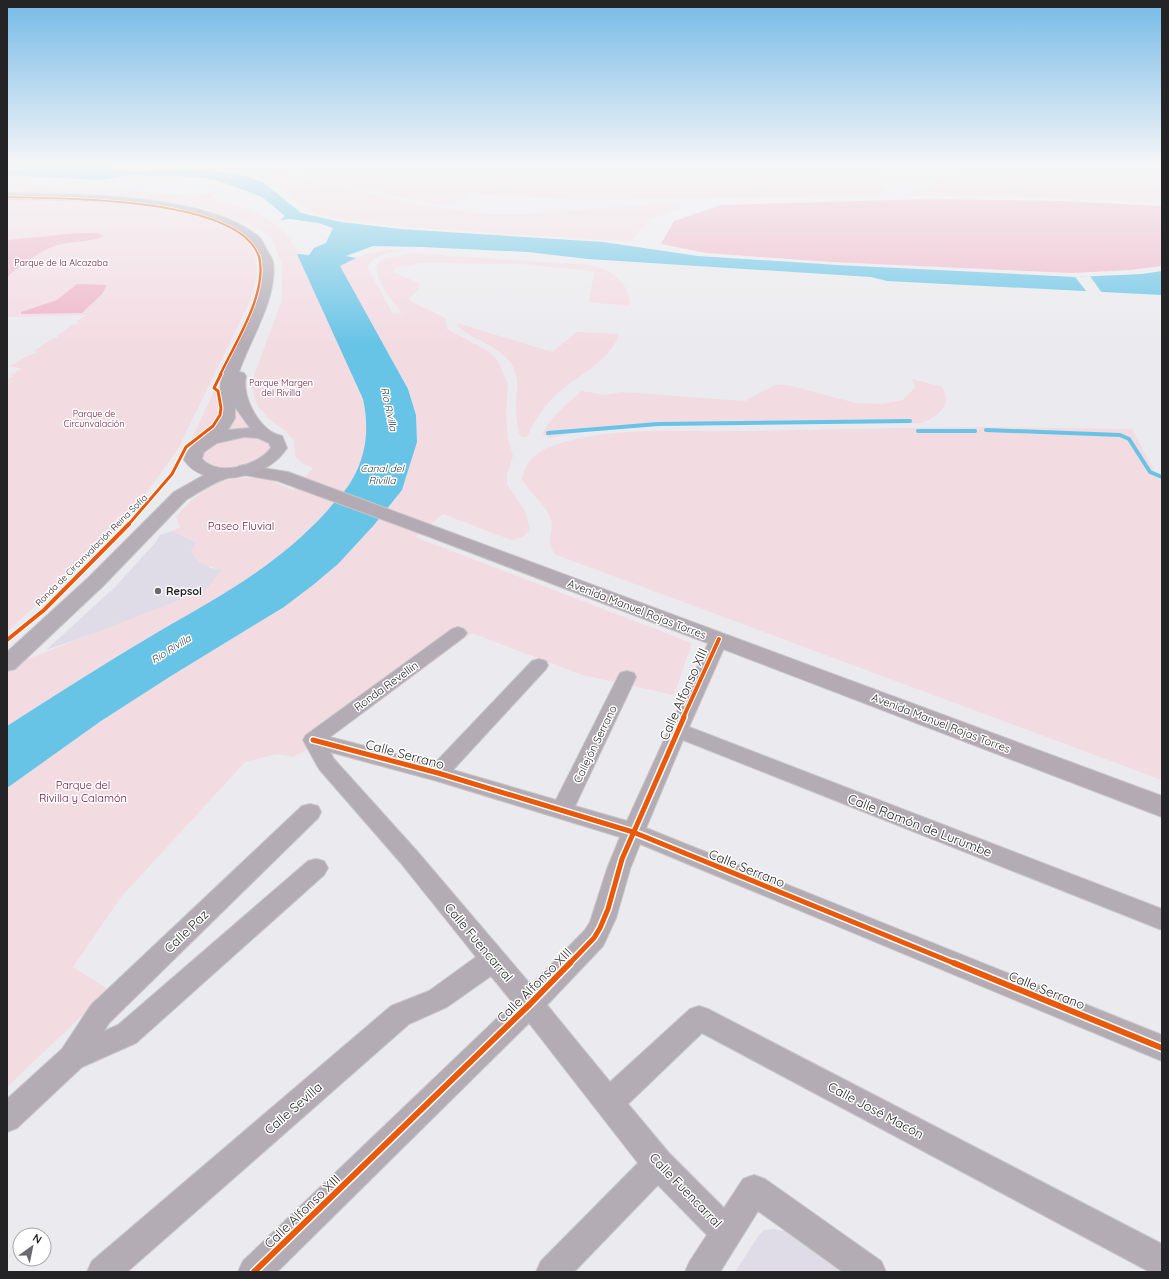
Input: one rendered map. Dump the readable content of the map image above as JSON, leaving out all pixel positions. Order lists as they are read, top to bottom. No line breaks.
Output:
{"streets":{"main road":["Ronda de Circunvalación Reina Sofía","Avenida Manuel Rojas Torres"],"street":["Ronda Revellín","Calle Alfonso XIII","Callejón Serrano","Calle Serrano","Calle Ramón de Lurumbe","Calle Paz","Calle Fuencarral","Calle Sevilla","Calle José Macón"]},"crossings":[["Ronda de Circunvalación Reina Sofía","Avenida Manuel Rojas Torres"],["Avenida Manuel Rojas Torres","Calle Alfonso XIII"],["Ronda Revellín","Calle Serrano"],["Ronda Revellín","Calle Fuencarral"],["Calle Alfonso XIII","Calle Serrano"],["Calle Alfonso XIII","Calle Ramón de Lurumbe"],["Calle Alfonso XIII","Calle Fuencarral"],["Callejón Serrano","Calle Serrano"],["Calle Serrano","Calle Fuencarral"],["Calle Fuencarral","Calle Sevilla"],["Calle Fuencarral","Calle José Macón"]],"water":["Río Rivilla","Canal del Rivilla"],"parks":["Parque de la Alcazaba","Parque Margen del Rivilla","Parque de Circunvalación","Paseo Fluvial","Parque del Rivilla y Calamón"],"places":["Repsol"],"north":"top right"}
